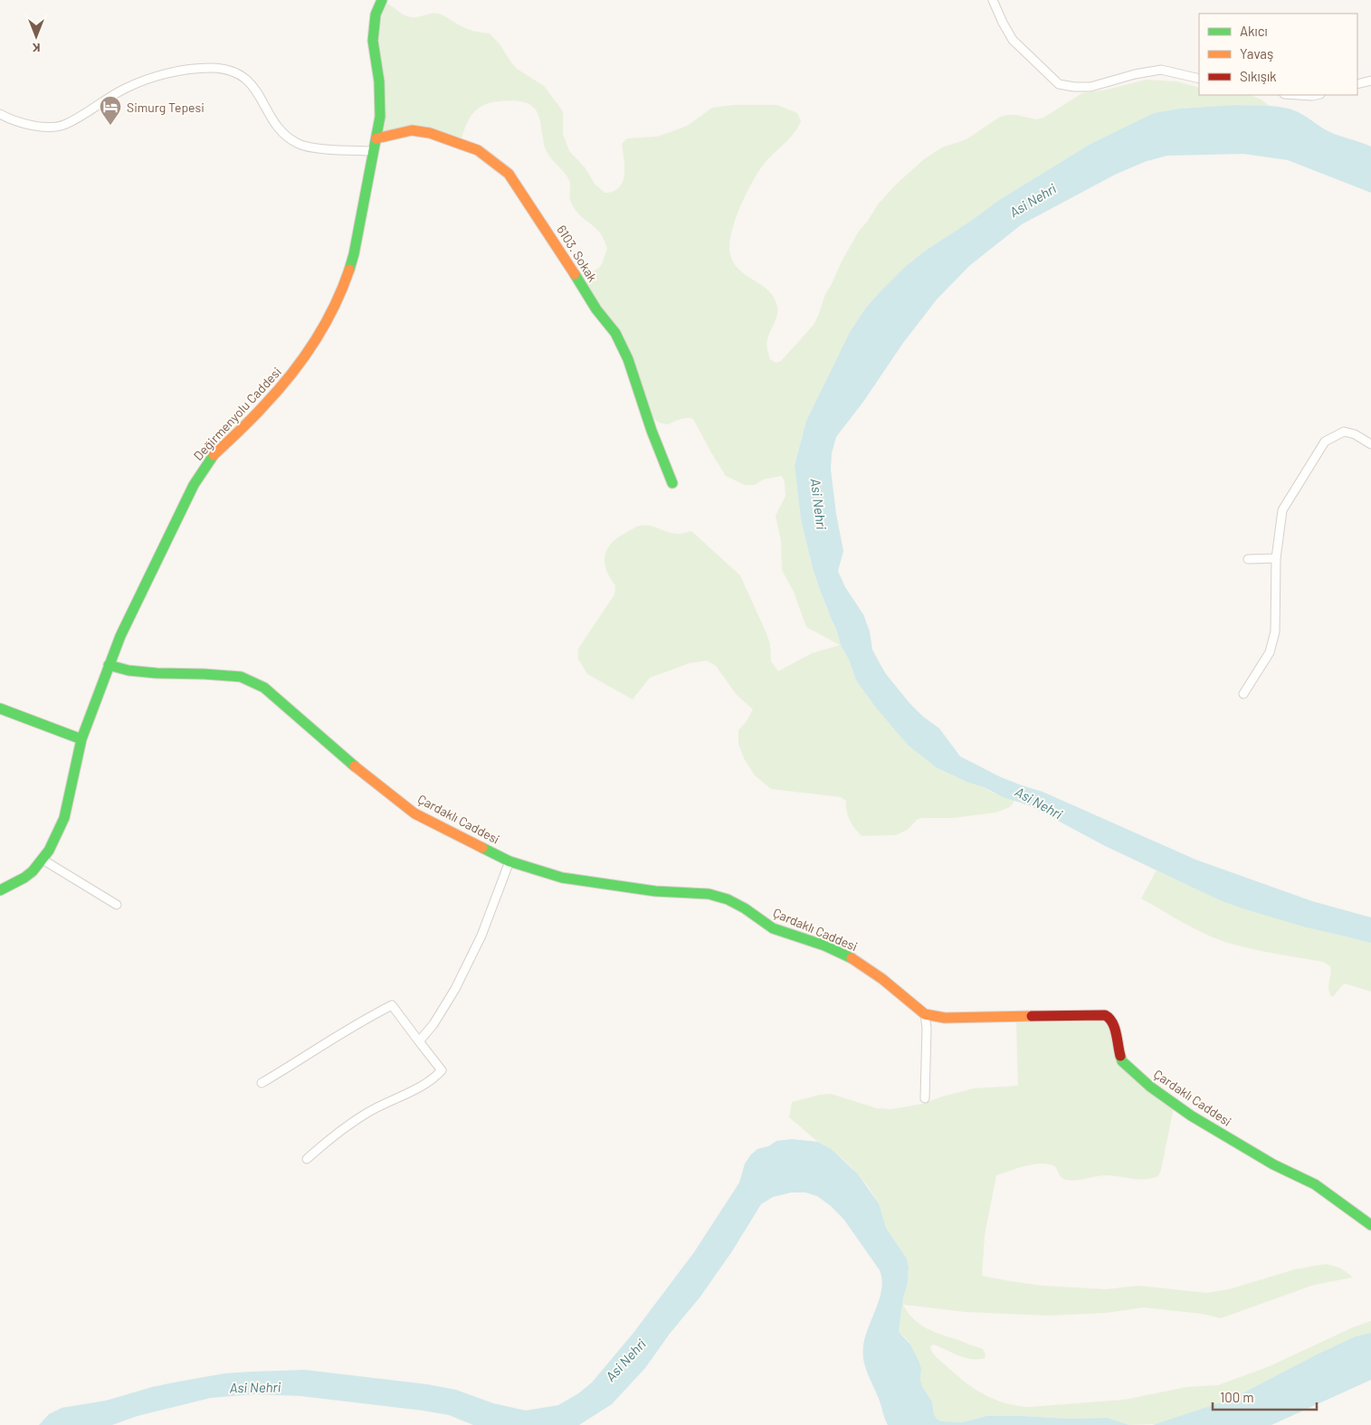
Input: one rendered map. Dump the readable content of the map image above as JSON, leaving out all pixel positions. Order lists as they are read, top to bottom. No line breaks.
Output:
{"streets":{"street":["6103. Sokak","Değirmenyolu Caddesi","Çardaklı Caddesi"]},"crossings":[["6103. Sokak","Değirmenyolu Caddesi"],["Değirmenyolu Caddesi","Çardaklı Caddesi"]],"water":["Asi Nehri"],"places":{"hotel":["Simurg Tepesi"]},"legend":["Akıcı","Yavaş","Sıkışık"],"scale_bar":"100 m","north":"bottom"}
